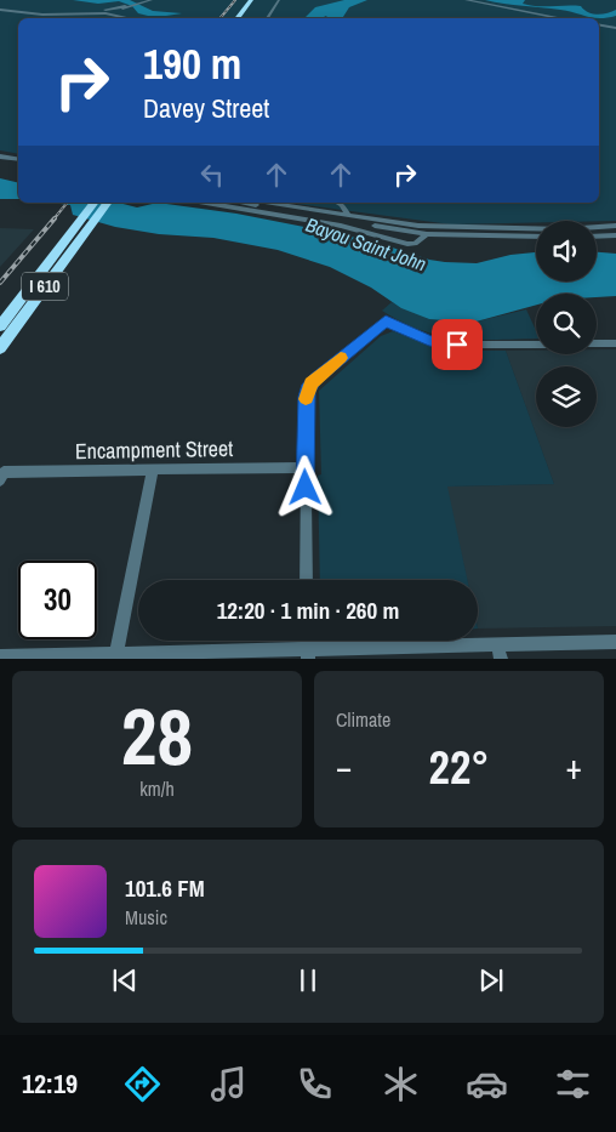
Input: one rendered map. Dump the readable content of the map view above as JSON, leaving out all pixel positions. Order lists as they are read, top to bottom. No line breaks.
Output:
{"streets":{"highway":["I 610"],"street":["Encampment Street"]},"water":["Bayou Saint John"],"page":{"turn":["190 m","Davey Street"],"limit":"30","trip":"12:20 · 1 min · 260 m","tile":[["28","km/h"],"Climate"],"heat":["−","22°","+"],"song":["101.6 FM","Music"],"tabs":"12:19"}}
